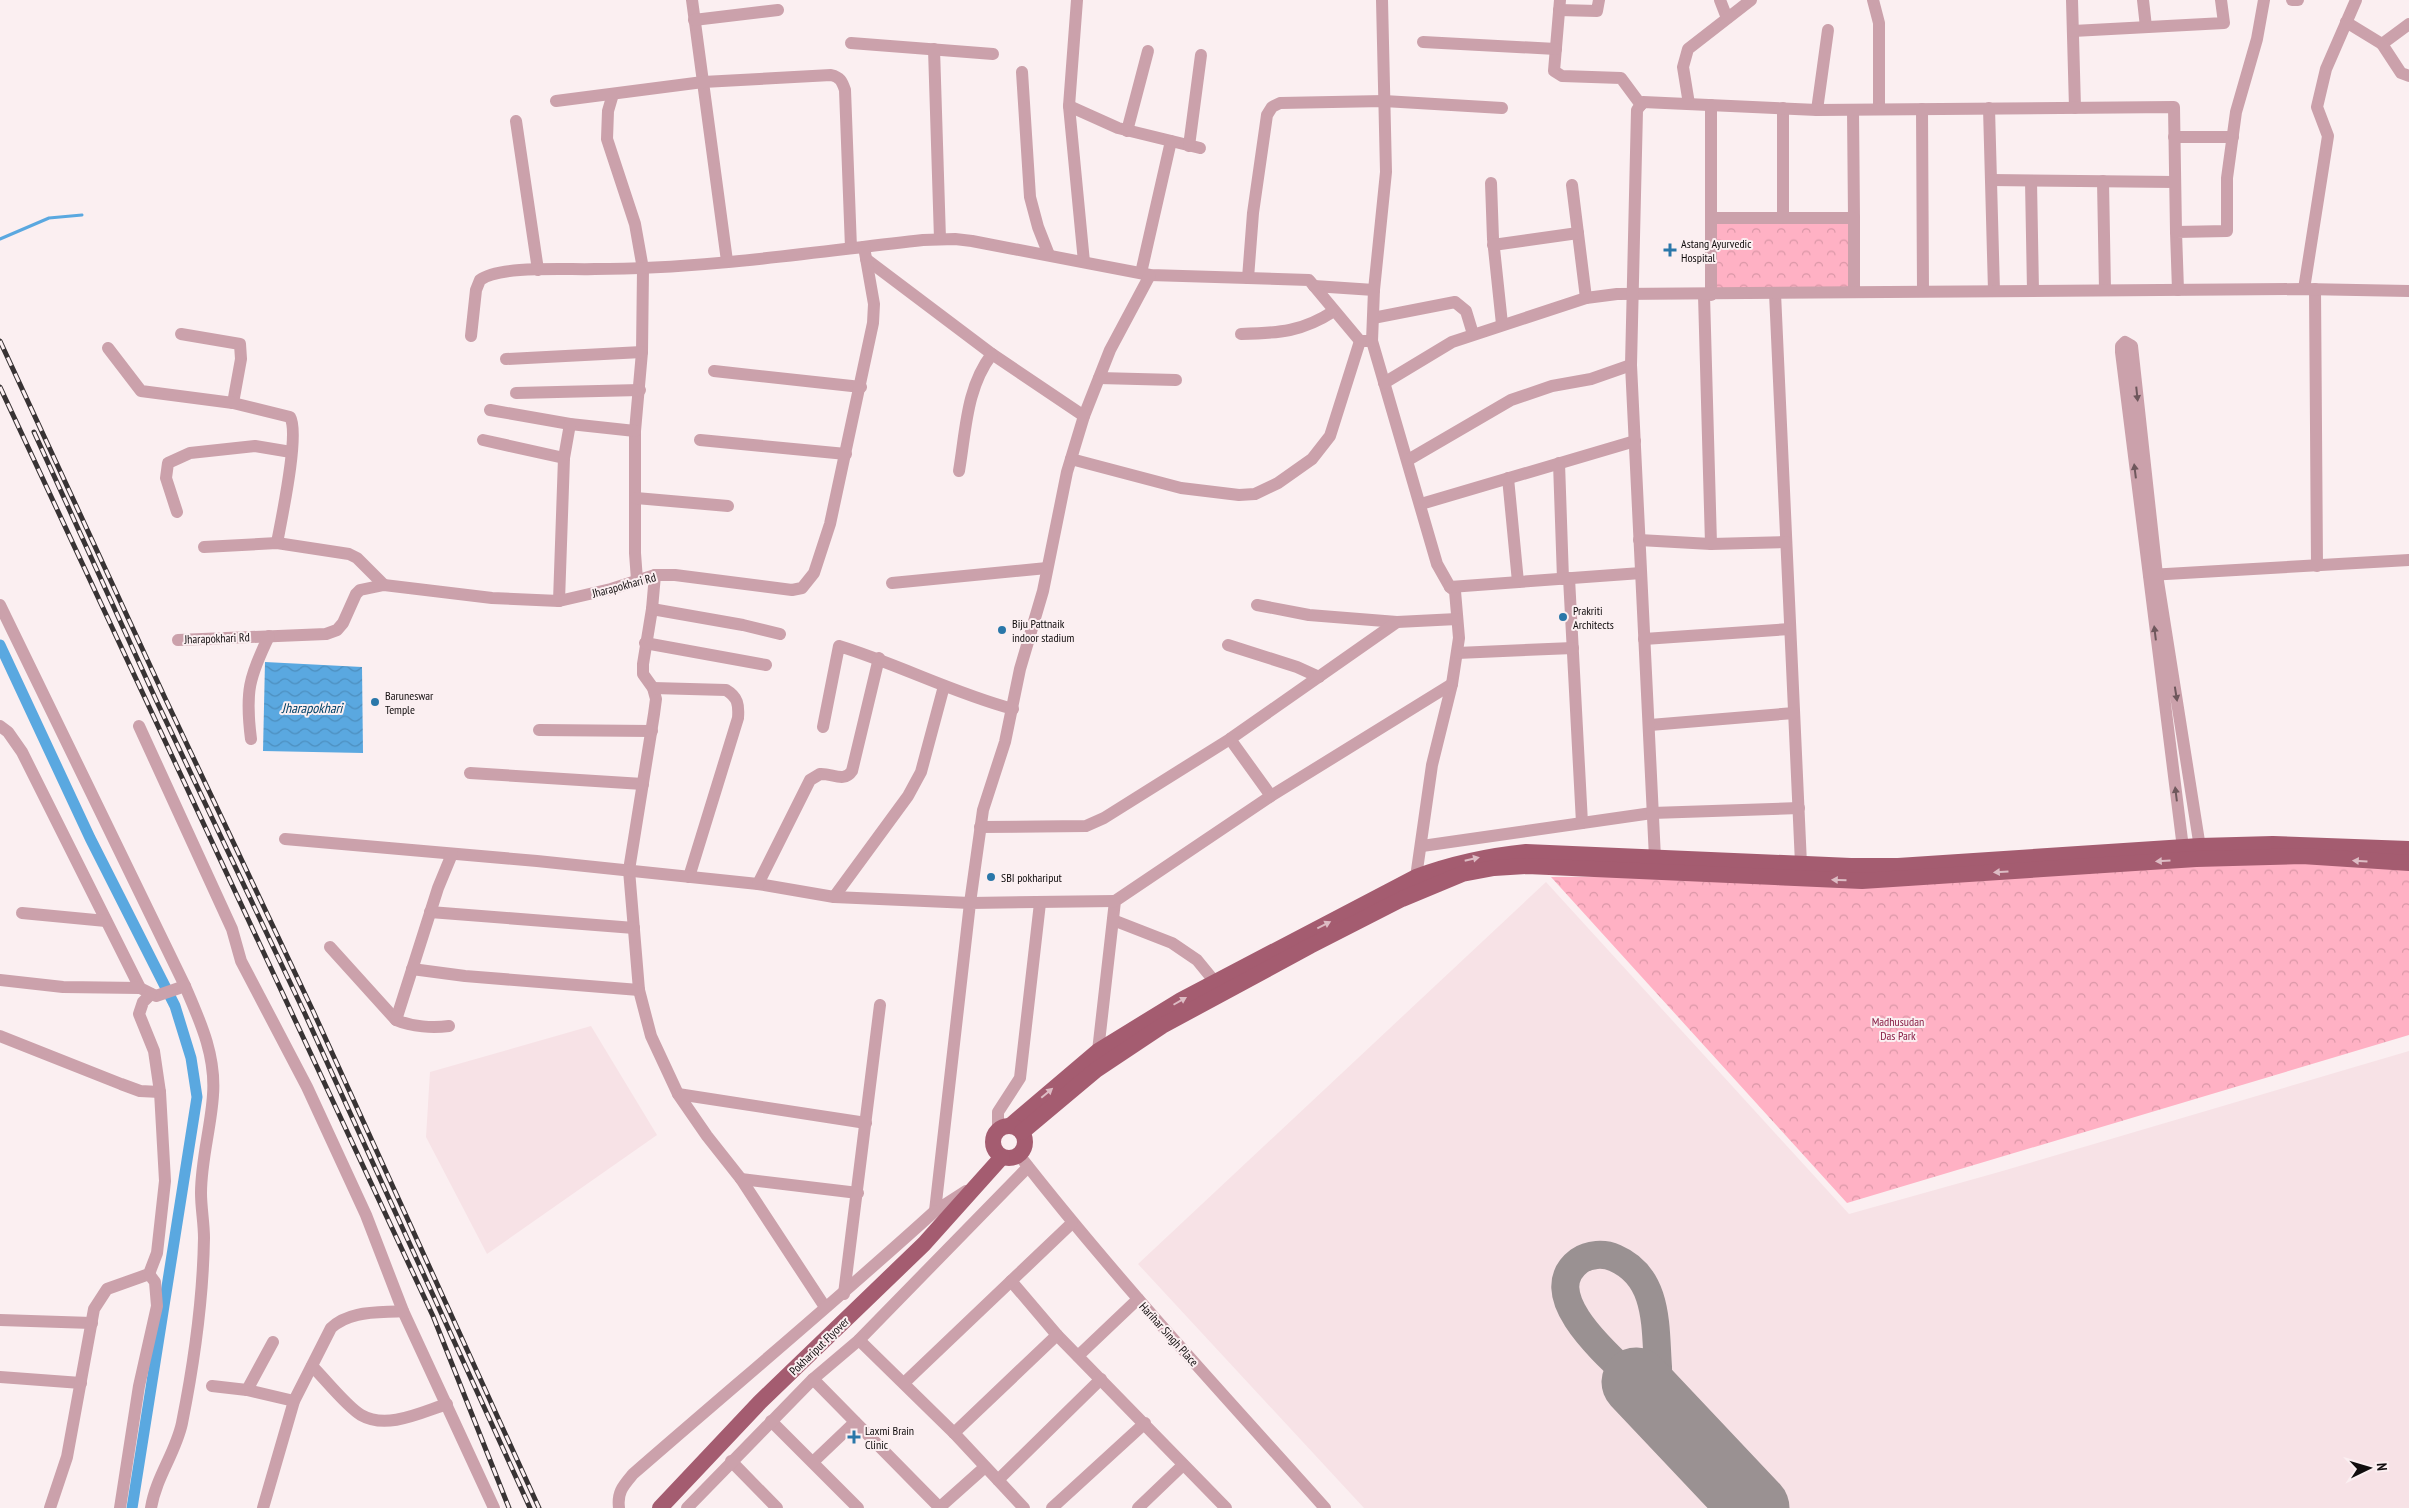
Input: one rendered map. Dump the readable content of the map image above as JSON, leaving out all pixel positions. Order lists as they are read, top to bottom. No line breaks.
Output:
{"streets":{"main road":["Pokhariput Flyover"],"street":["Jharapokhari Rd","Harihar Singh Place"]},"crossings":[["Harihar Singh Place","Pokhariput Flyover"]],"water":["Jharapokhari"],"parks":["Madhusudan Das Park"],"places":{"health":["Astang Ayurvedic Hospital","Laxmi Brain Clinic"],"other":["Prakriti Architects","Biju Pattnaik indoor stadium","Baruneswar Temple","SBI pokhariput"]},"north":"right"}
